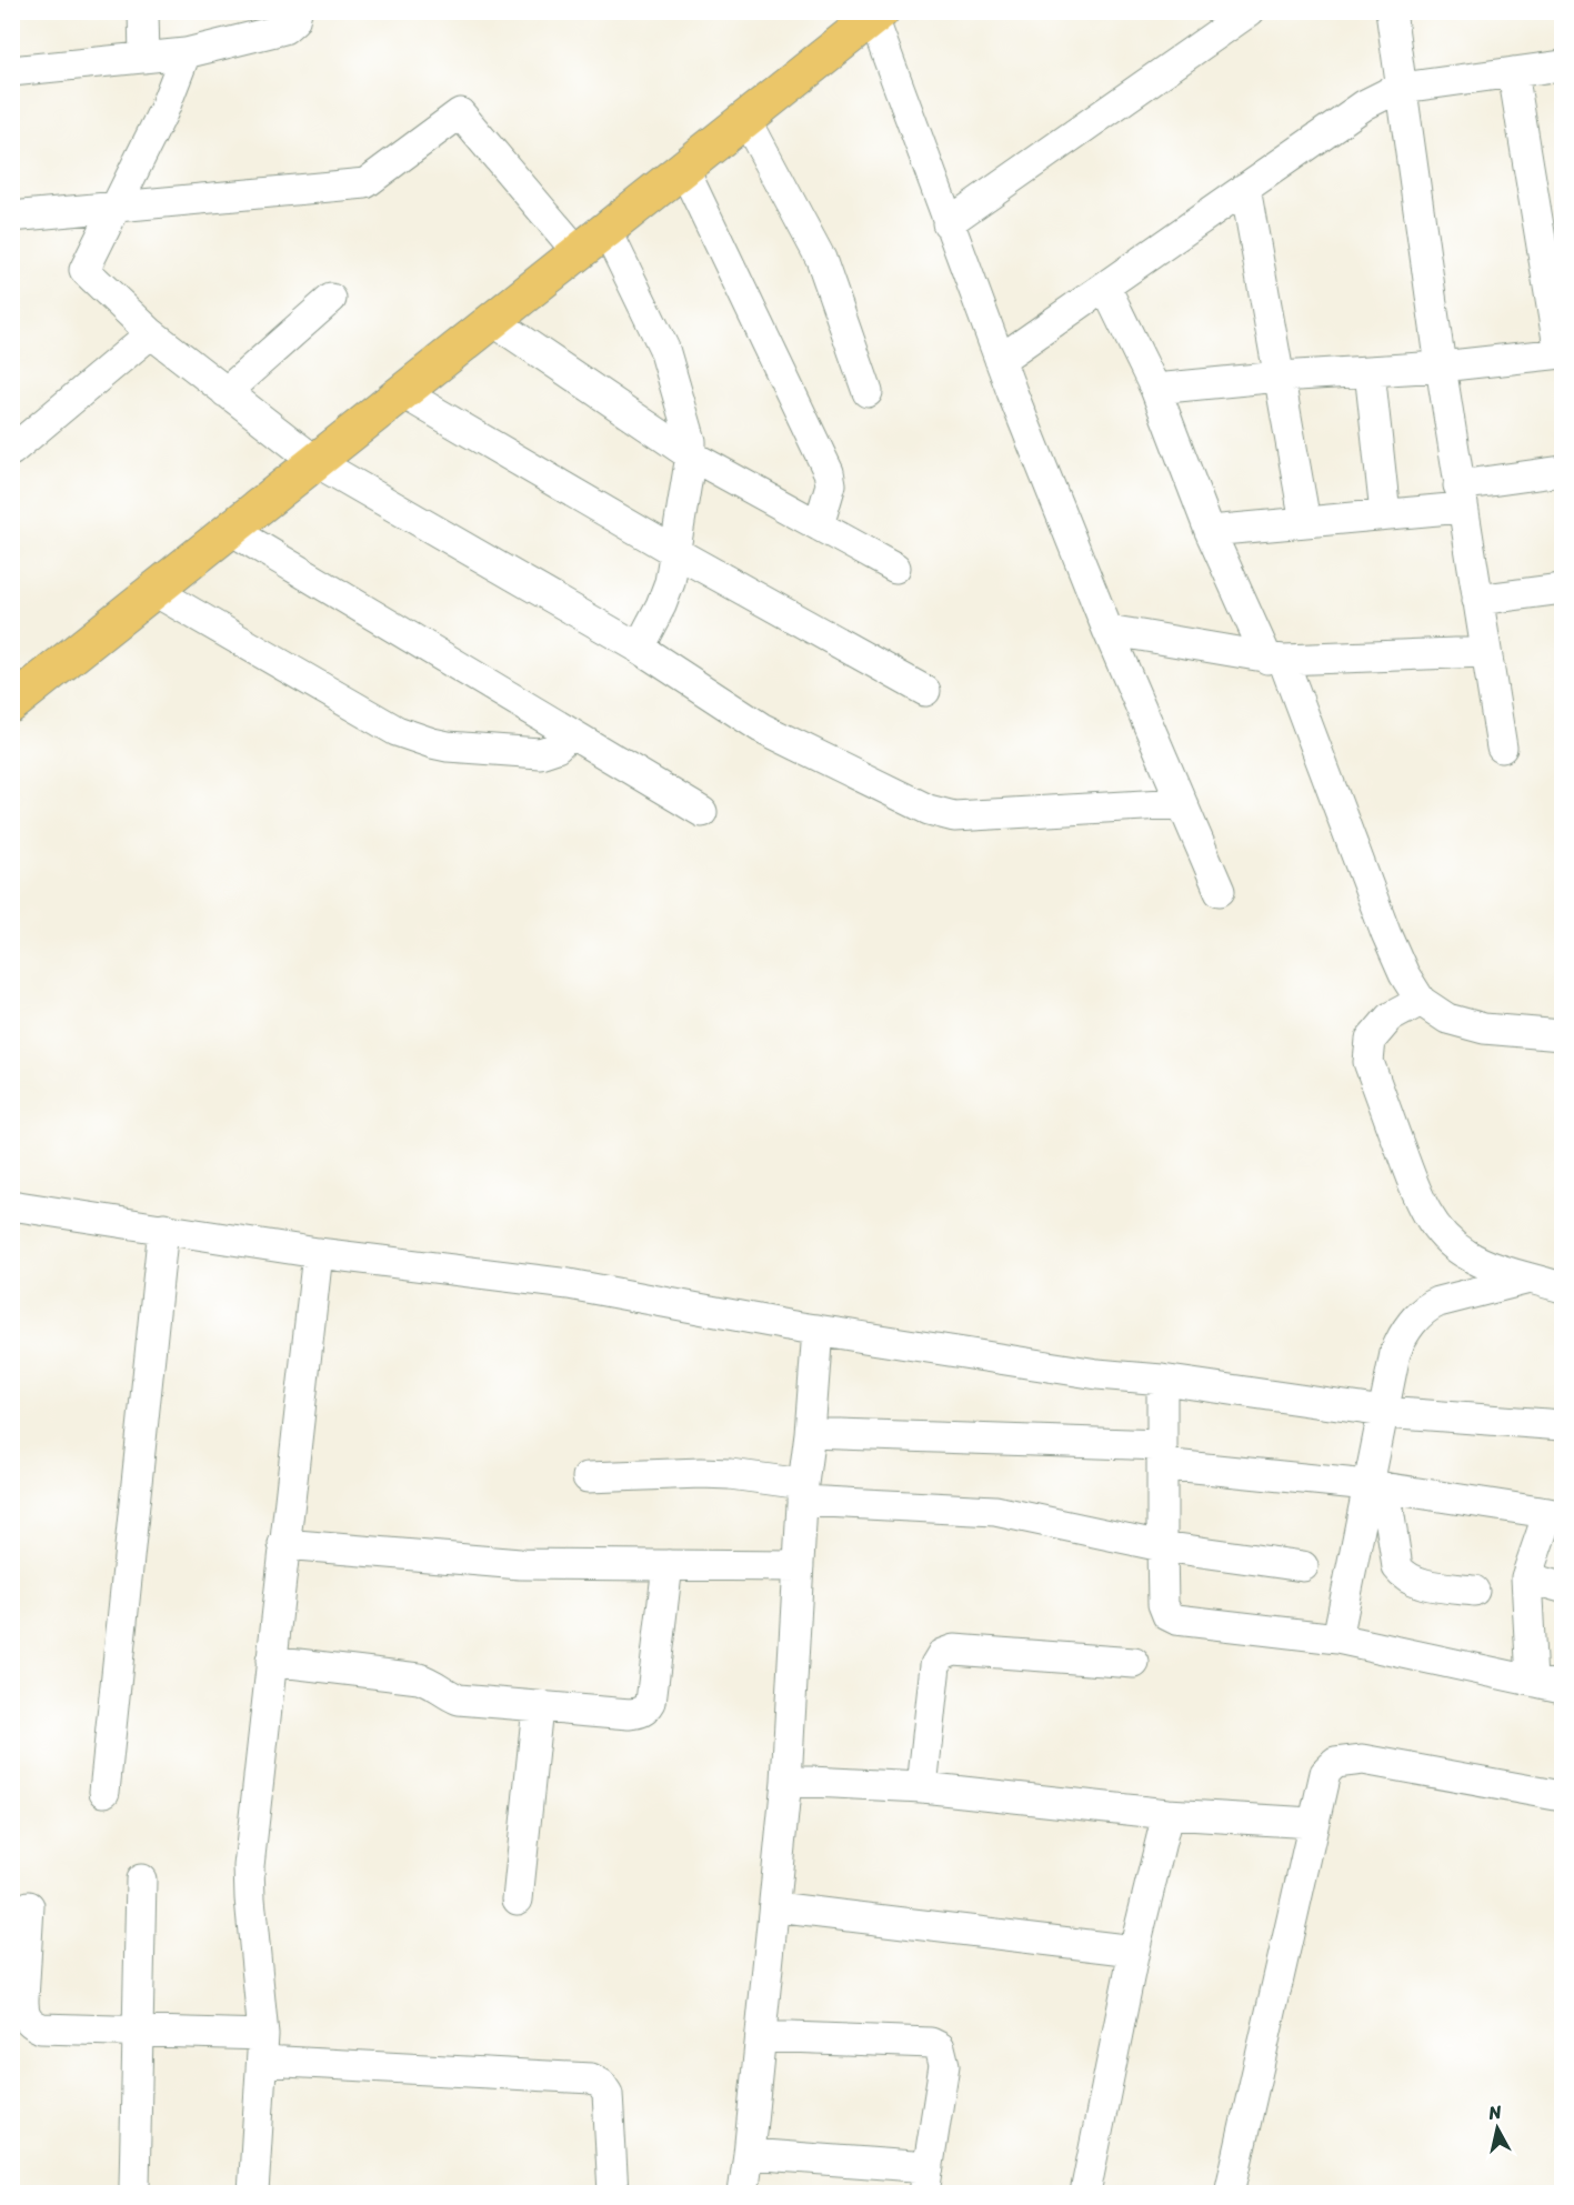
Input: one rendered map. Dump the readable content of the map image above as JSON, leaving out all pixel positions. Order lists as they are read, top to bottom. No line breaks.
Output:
{"north":"top"}
